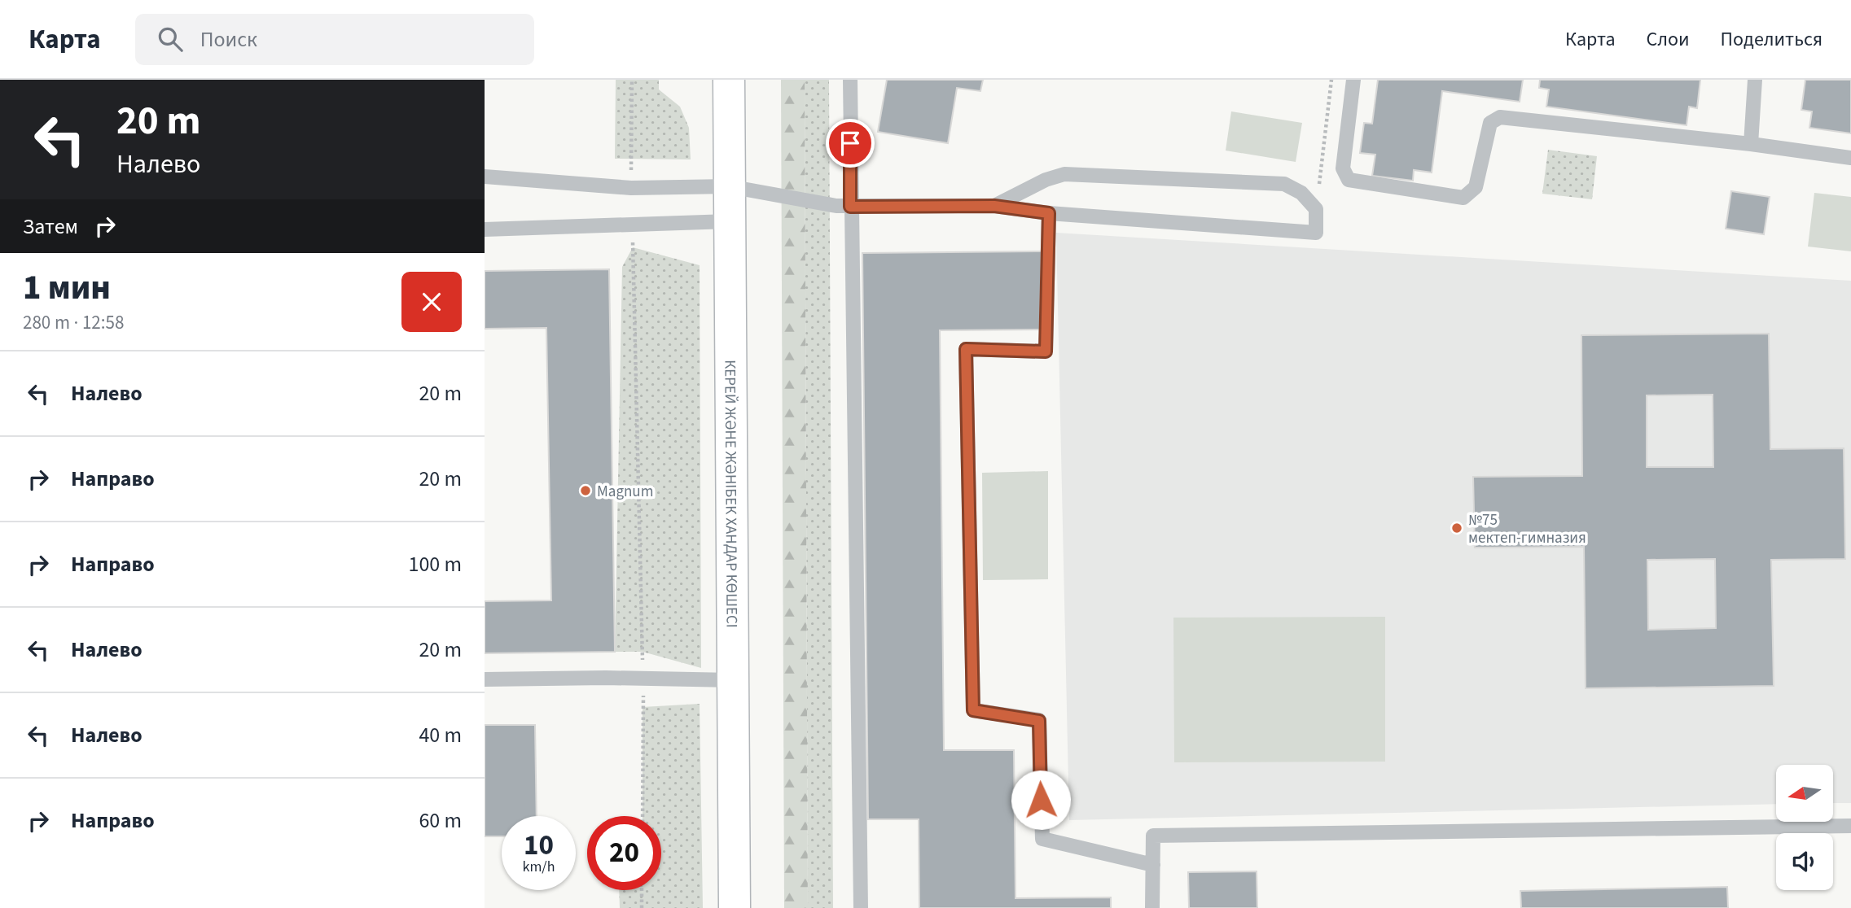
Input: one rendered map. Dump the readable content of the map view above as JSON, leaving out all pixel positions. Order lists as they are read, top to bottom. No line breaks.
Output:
{"streets":{"main road":["КЕРЕЙ ЖӘНЕ ЖӘНІБЕК ХАНДАР КӨШЕСІ"]},"places":["Magnum","№75 мектеп-гимназия"],"north":"left","page":{"header":"Карта","search":"Поиск","nav":["Карта","Слои","Поделиться"],"turn":["20 m","Налево"],"then":"Затем","heading":["1 мин","280 m · 12:58"],"list":[{"name":"Налево","value":"20 m"},{"name":"Направо","value":"20 m"},{"name":"Направо","value":"100 m"},{"name":"Налево","value":"20 m"},{"name":"Налево","value":"40 m"},{"name":"Направо","value":"60 m"}],"speed":"10 km/h","limit":"20"}}
